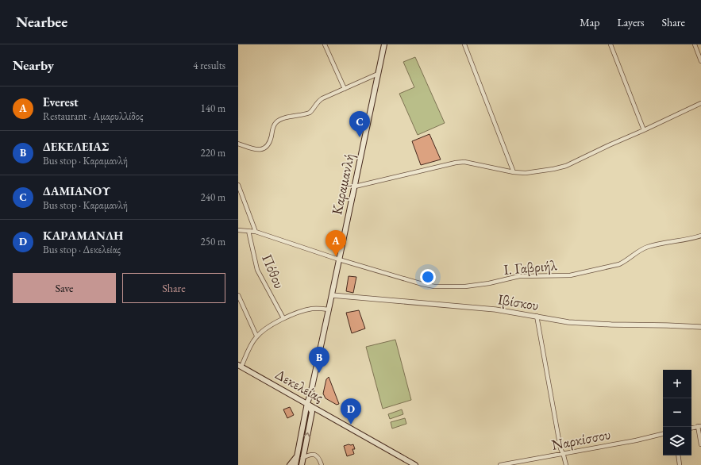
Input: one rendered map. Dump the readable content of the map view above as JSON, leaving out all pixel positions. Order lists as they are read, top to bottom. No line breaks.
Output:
{"streets":{"main road":["Καραμανλή","Δεκελείας"],"street":["Ι. Γαβριήλ","Πόθου","Ιβίσκου","Ναρκίσσου"]},"crossings":[["Καραμανλή","Ι. Γαβριήλ"],["Καραμανλή","Ιβίσκου"],["Καραμανλή","Δεκελείας"],["Ι. Γαβριήλ","Πόθου"]],"page":{"header":"Nearbee","nav":["Map","Layers","Share"],"heading":["Nearby","4 results"],"list":[{"mark":"A","name":"Everest","note":"Restaurant · Αμαρυλλίδος","value":"140 m"},{"mark":"B","name":"ΔΕΚΕΛΕΙΑΣ","note":"Bus stop · Καραμανλή","value":"220 m"},{"mark":"C","name":"ΔΑΜΙΑΝΟΥ","note":"Bus stop · Καραμανλή","value":"240 m"},{"mark":"D","name":"ΚΑΡΑΜΑΝΛΗ","note":"Bus stop · Δεκελείας","value":"250 m"}],"pins":["C","A","B","D"],"buttons":["Save","Share"],"map_buttons":["+","−"]}}
